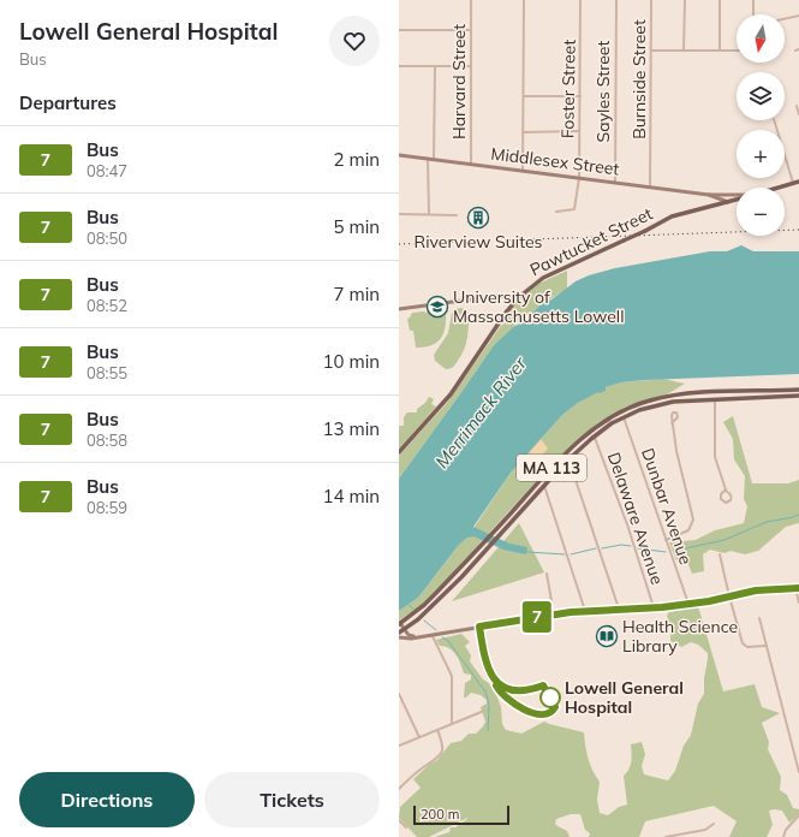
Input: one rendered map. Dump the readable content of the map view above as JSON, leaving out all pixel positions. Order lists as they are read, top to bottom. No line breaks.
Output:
{"streets":{"main road":["Middlesex Street","Pawtucket Street","MA 113"],"street":["Burnside Street","Harvard Street","Foster Street","Sayles Street","Dunbar Avenue","Delaware Avenue"]},"crossings":[["Burnside Street","Middlesex Street"],["Harvard Street","Middlesex Street"],["Foster Street","Middlesex Street"],["Sayles Street","Middlesex Street"],["Middlesex Street","Pawtucket Street"],["MA 113","Dunbar Avenue"],["MA 113","Delaware Avenue"]],"water":["Merrimack River"],"places":{"building":["Riverview Suites"],"school or university":["University of Massachusetts Lowell"],"library":["Health Science Library"],"other":["Lowell General Hospital"]},"lines":["bus line 7"],"scale_bar":"200 m","north":"bottom","page":{"heading":[["Lowell General Hospital","Bus"],"Departures"],"on_map":"7","map_buttons":["+","−"],"list":[{"mark":"7","name":"Bus","note":"08:47","value":"2 min"},{"mark":"7","name":"Bus","note":"08:50","value":"5 min"},{"mark":"7","name":"Bus","note":"08:52","value":"7 min"},{"mark":"7","name":"Bus","note":"08:55","value":"10 min"},{"mark":"7","name":"Bus","note":"08:58","value":"13 min"},{"mark":"7","name":"Bus","note":"08:59","value":"14 min"}],"buttons":["Directions","Tickets"],"scale":"200 m"}}
